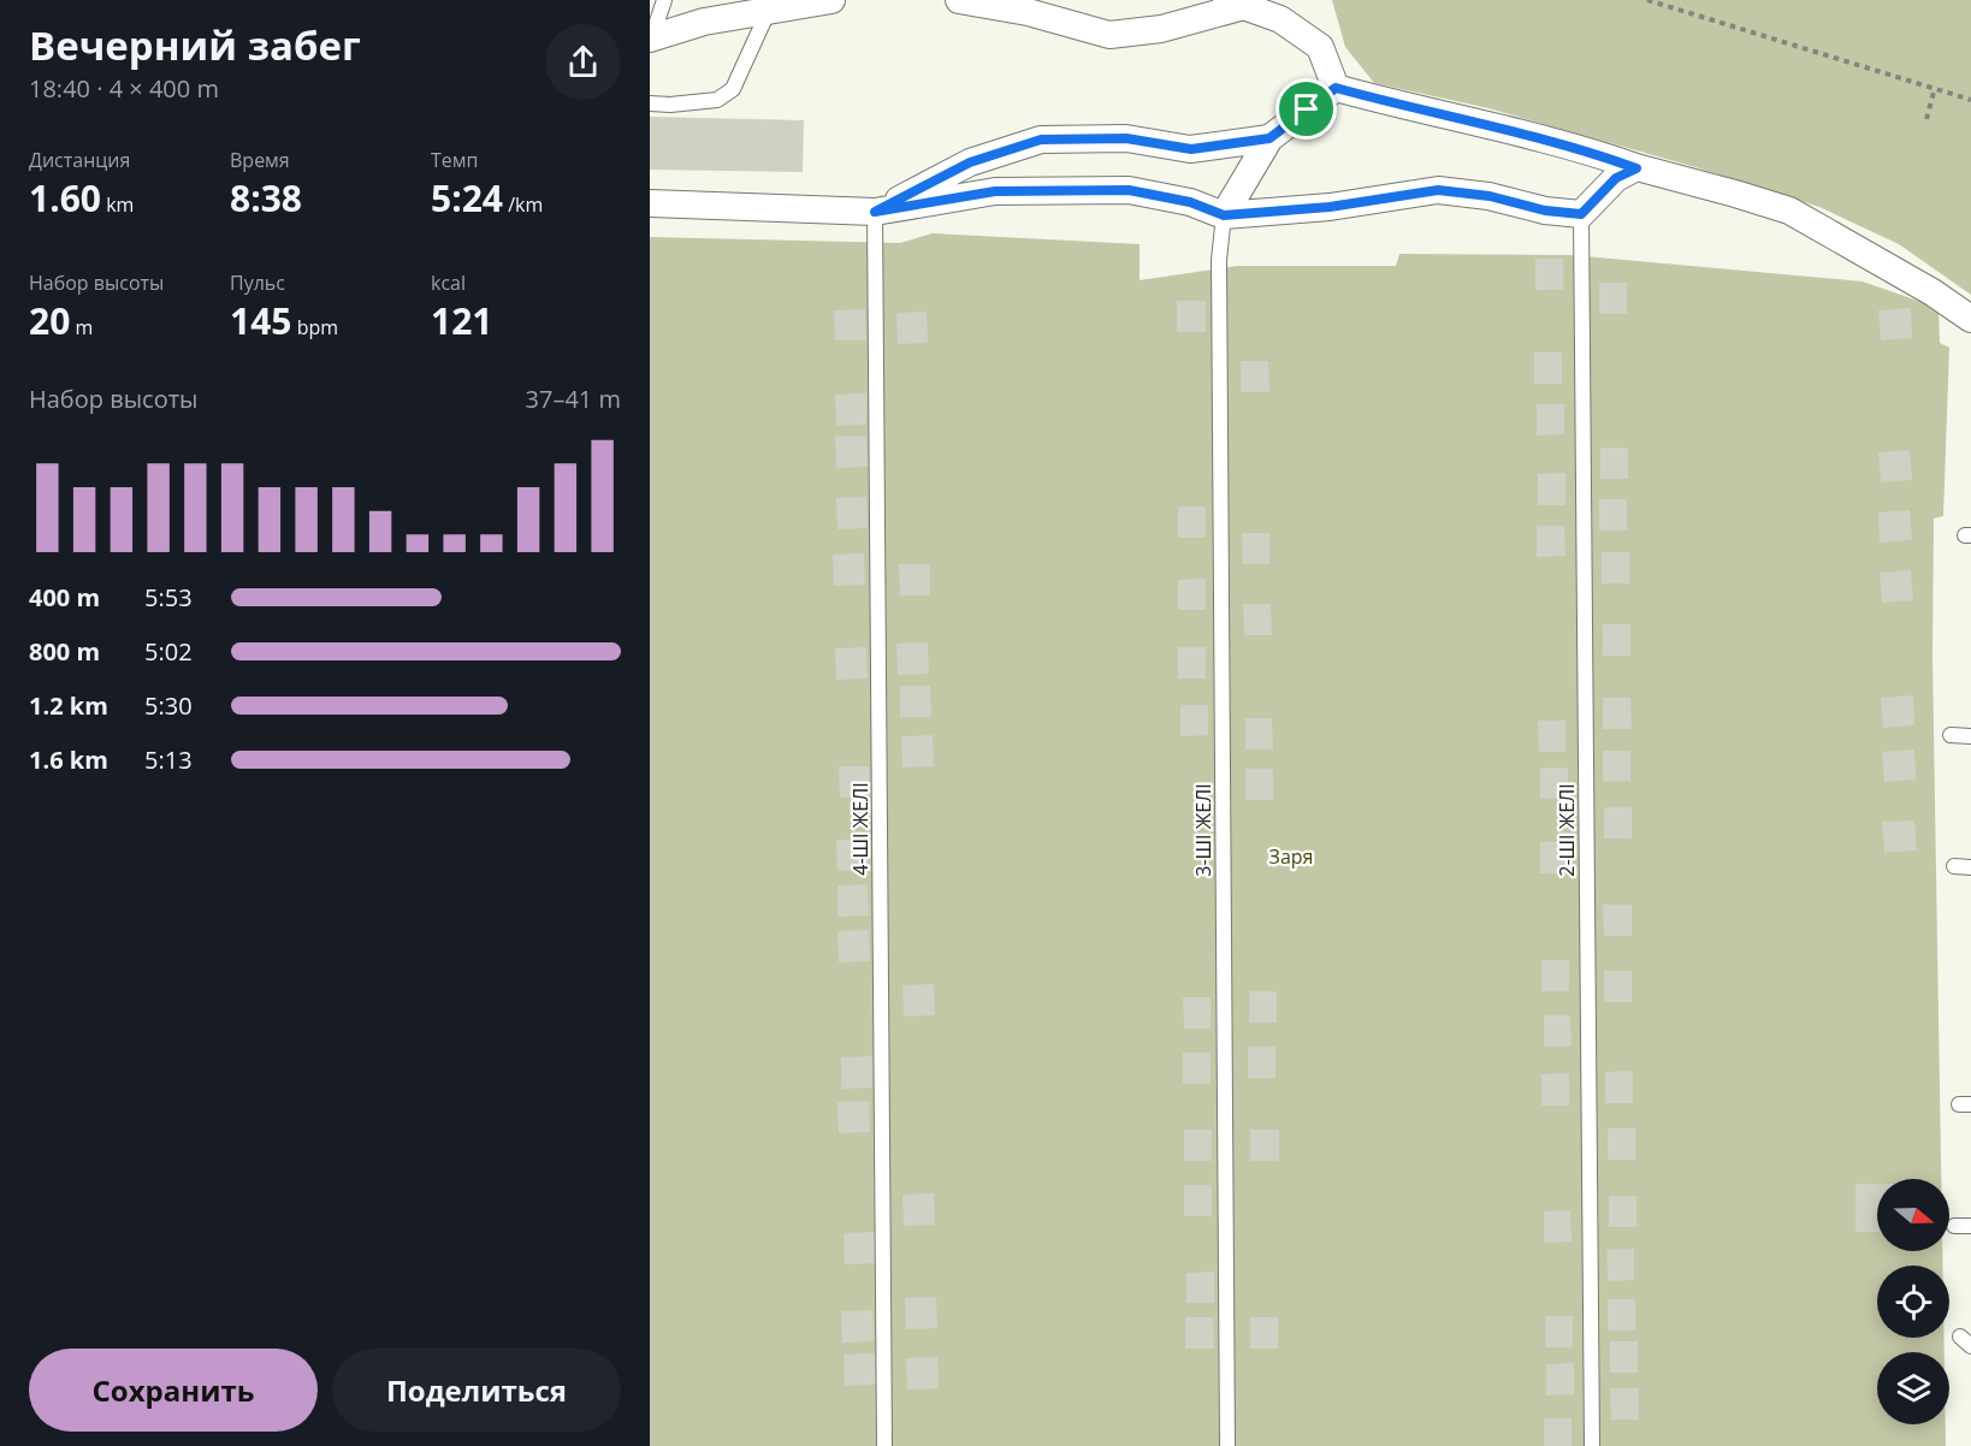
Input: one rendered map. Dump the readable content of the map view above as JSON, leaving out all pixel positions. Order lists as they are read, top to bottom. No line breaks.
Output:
{"streets":{"lane":["4-ШІ ЖЕЛІ","3-ШІ ЖЕЛІ","2-ШІ ЖЕЛІ"]},"parks":["Заря"],"north":"right","page":{"heading":["Вечерний забег","18:40 · 4 × 400 m"],"stats":[["Дистанция","1.60 km"],["Время","8:38"],["Темп","5:24 /km"],["Набор высоты","20 m"],["Пульс","145 bpm"],["kcal","121"]],"chart":["Набор высоты","37–41 m"],"list":[{"name":"400 m","note":"5:53"},{"name":"800 m","note":"5:02"},{"name":"1.2 km","note":"5:30"},{"name":"1.6 km","note":"5:13"}],"buttons":["Сохранить","Поделиться"]}}
